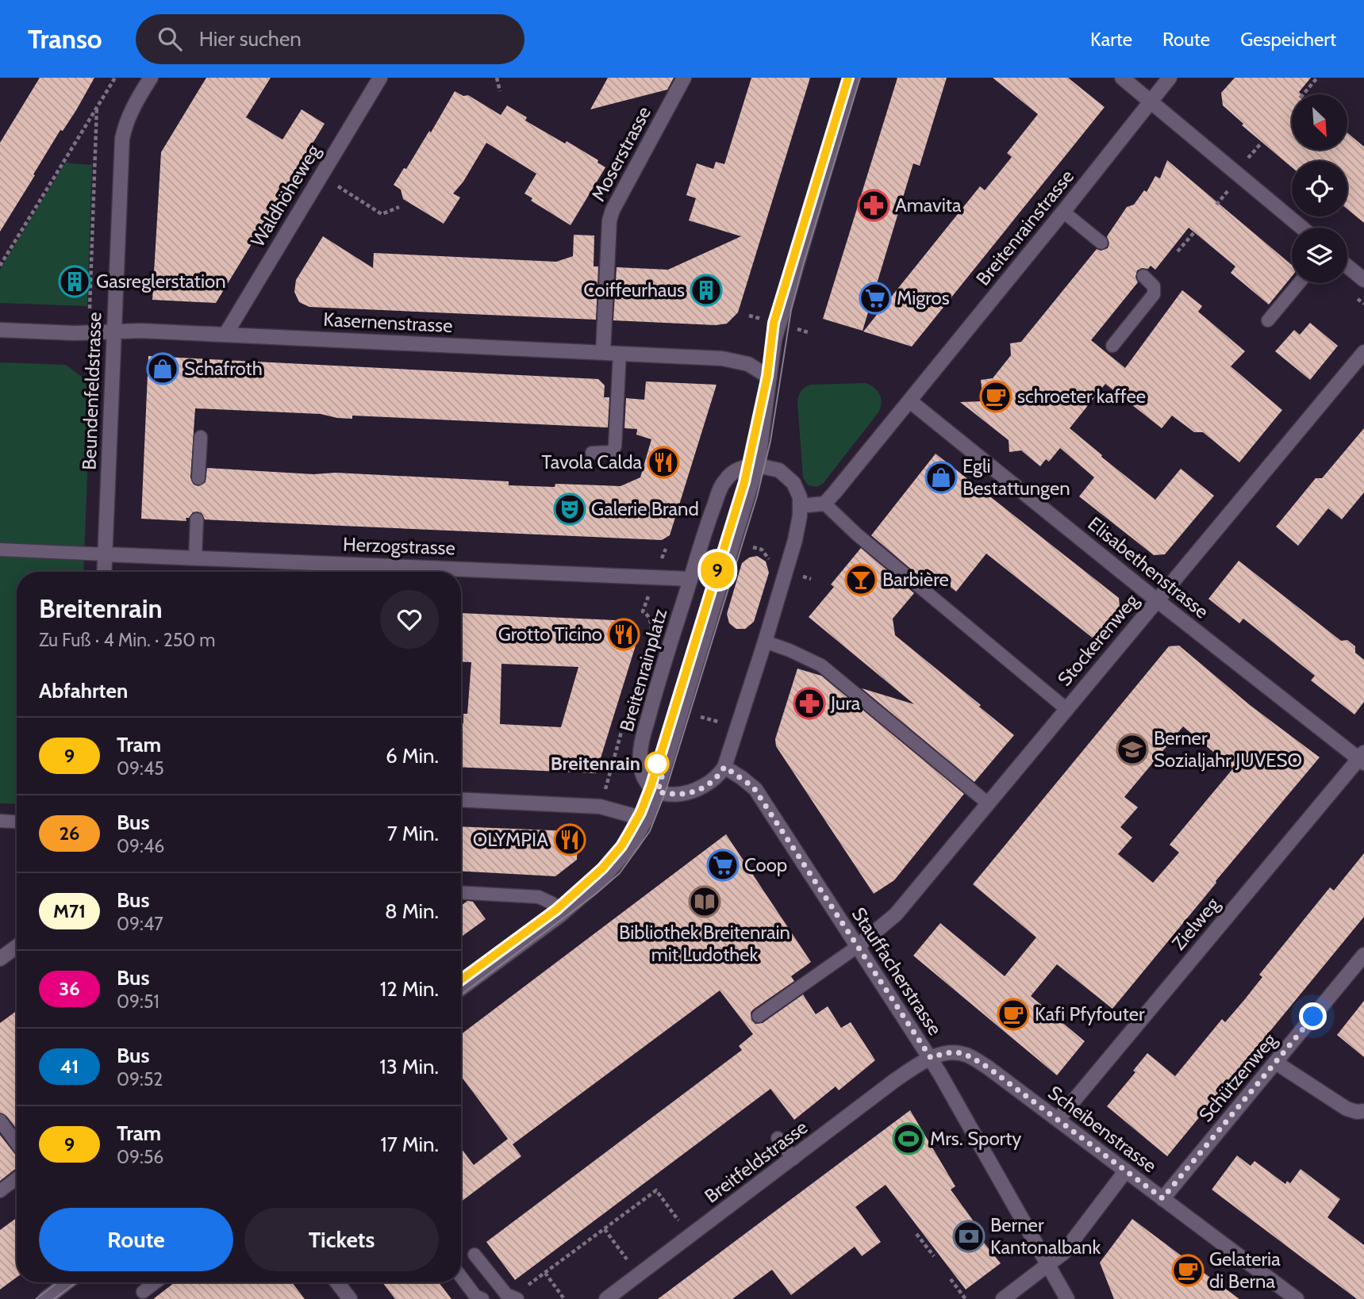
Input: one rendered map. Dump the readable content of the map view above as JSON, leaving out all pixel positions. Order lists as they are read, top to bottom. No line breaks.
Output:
{"streets":{"street":["Moserstrasse","Waldhöheweg","Breitenrainstrasse","Kasernenstrasse","Beundenfeldstrasse","Herzogstrasse","Elisabethenstrasse","Stockerenweg","Breitenrainplatz","Zielweg","Stauffacherstrasse","Schützenweg","Scheibenstrasse","Breitfeldstrasse"]},"crossings":[["Moserstrasse","Kasernenstrasse"],["Waldhöheweg","Kasernenstrasse"],["Breitenrainstrasse","Elisabethenstrasse"],["Kasernenstrasse","Beundenfeldstrasse"],["Beundenfeldstrasse","Herzogstrasse"],["Herzogstrasse","Breitenrainplatz"],["Elisabethenstrasse","Stockerenweg"],["Elisabethenstrasse","Zielweg"],["Stockerenweg","Stauffacherstrasse"],["Zielweg","Scheibenstrasse"],["Stauffacherstrasse","Scheibenstrasse"],["Stauffacherstrasse","Breitfeldstrasse"],["Schützenweg","Scheibenstrasse"],["Scheibenstrasse","Breitfeldstrasse"]],"places":{"pharmacy":["Amavita","Jura"],"building":["Gasreglerstation","Coiffeurhaus"],"supermarket":["Migros","Coop"],"shop":["Schafroth","Egli Bestattungen"],"cafe":["schroeter kaffee","Kafi Pfyfouter","Gelateria di Berna"],"restaurant":["Tavola Calda","Grotto Ticino","OLYMPIA"],"theatre":["Galerie Brand"],"bar":["Barbière"],"school or university":["Berner Sozialjahr JUVESO"],"other":["Breitenrain"],"library":["Bibliothek Breitenrain mit Ludothek"],"sports":["Mrs. Sporty"],"bank":["Berner Kantonalbank"]},"lines":["tram line 9"],"north":"bottom right","page":{"header":"Transo","search":"Hier suchen","nav":["Karte","Route","Gespeichert"],"on_map":"9","heading":[["Breitenrain","Zu Fuß · 4 Min. · 250 m"],"Abfahrten"],"list":[{"mark":"9","name":"Tram","note":"09:45","value":"6 Min."},{"mark":"26","name":"Bus","note":"09:46","value":"7 Min."},{"mark":"M71","name":"Bus","note":"09:47","value":"8 Min."},{"mark":"36","name":"Bus","note":"09:51","value":"12 Min."},{"mark":"41","name":"Bus","note":"09:52","value":"13 Min."},{"mark":"9","name":"Tram","note":"09:56","value":"17 Min."}],"buttons":["Route","Tickets"]}}
